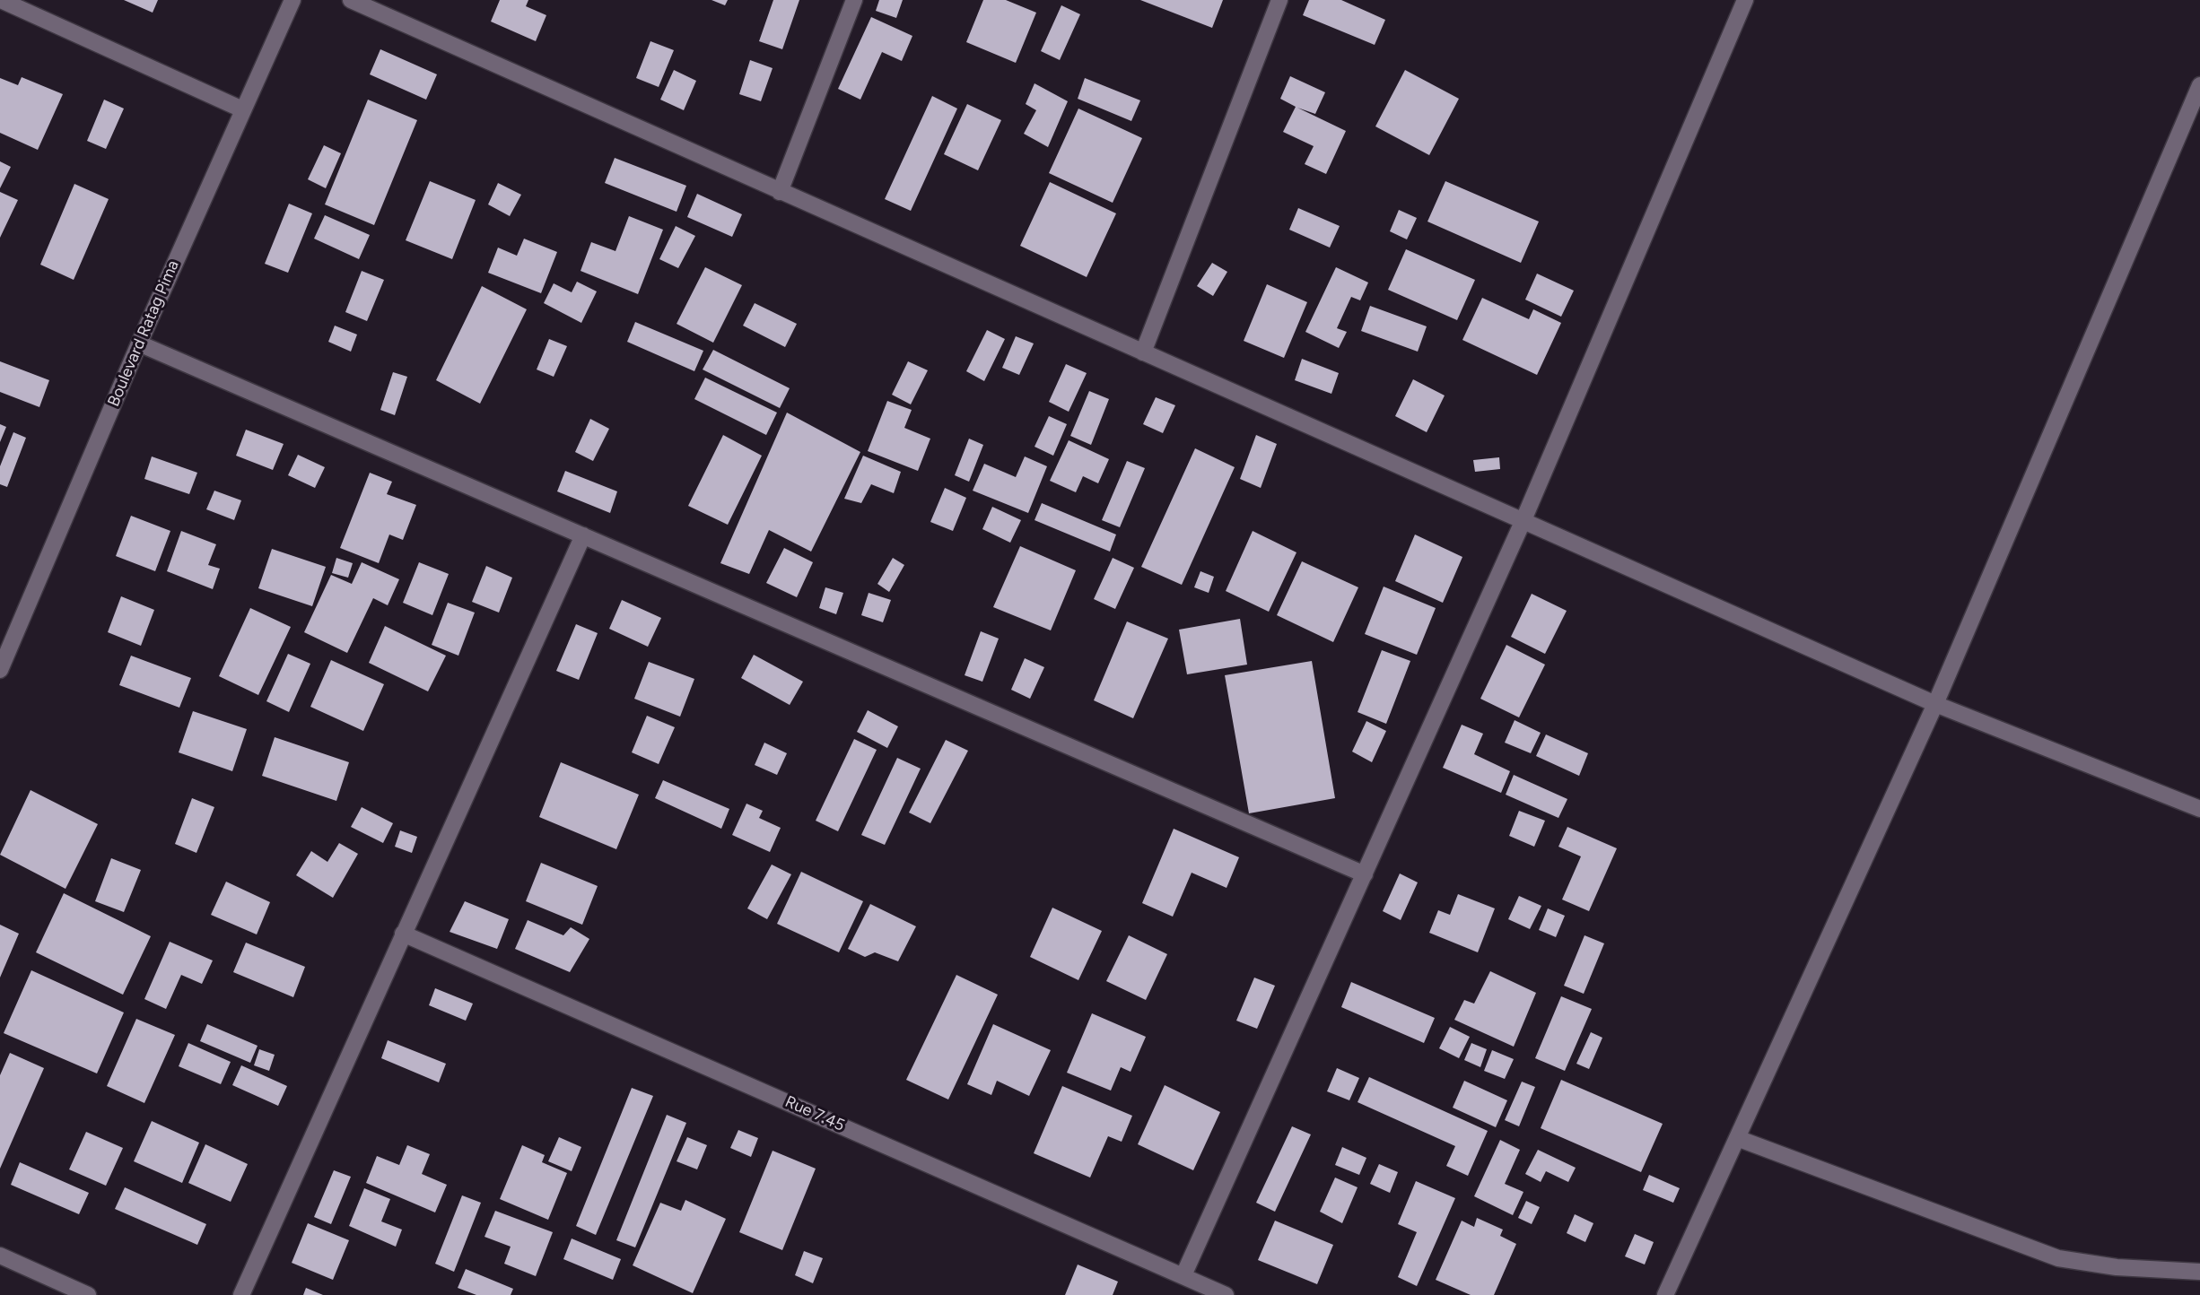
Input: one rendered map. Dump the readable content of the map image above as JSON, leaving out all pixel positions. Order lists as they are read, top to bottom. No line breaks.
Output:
{"streets":{"street":["Boulevard Ratag Pima","Rue 7.45"]}}
